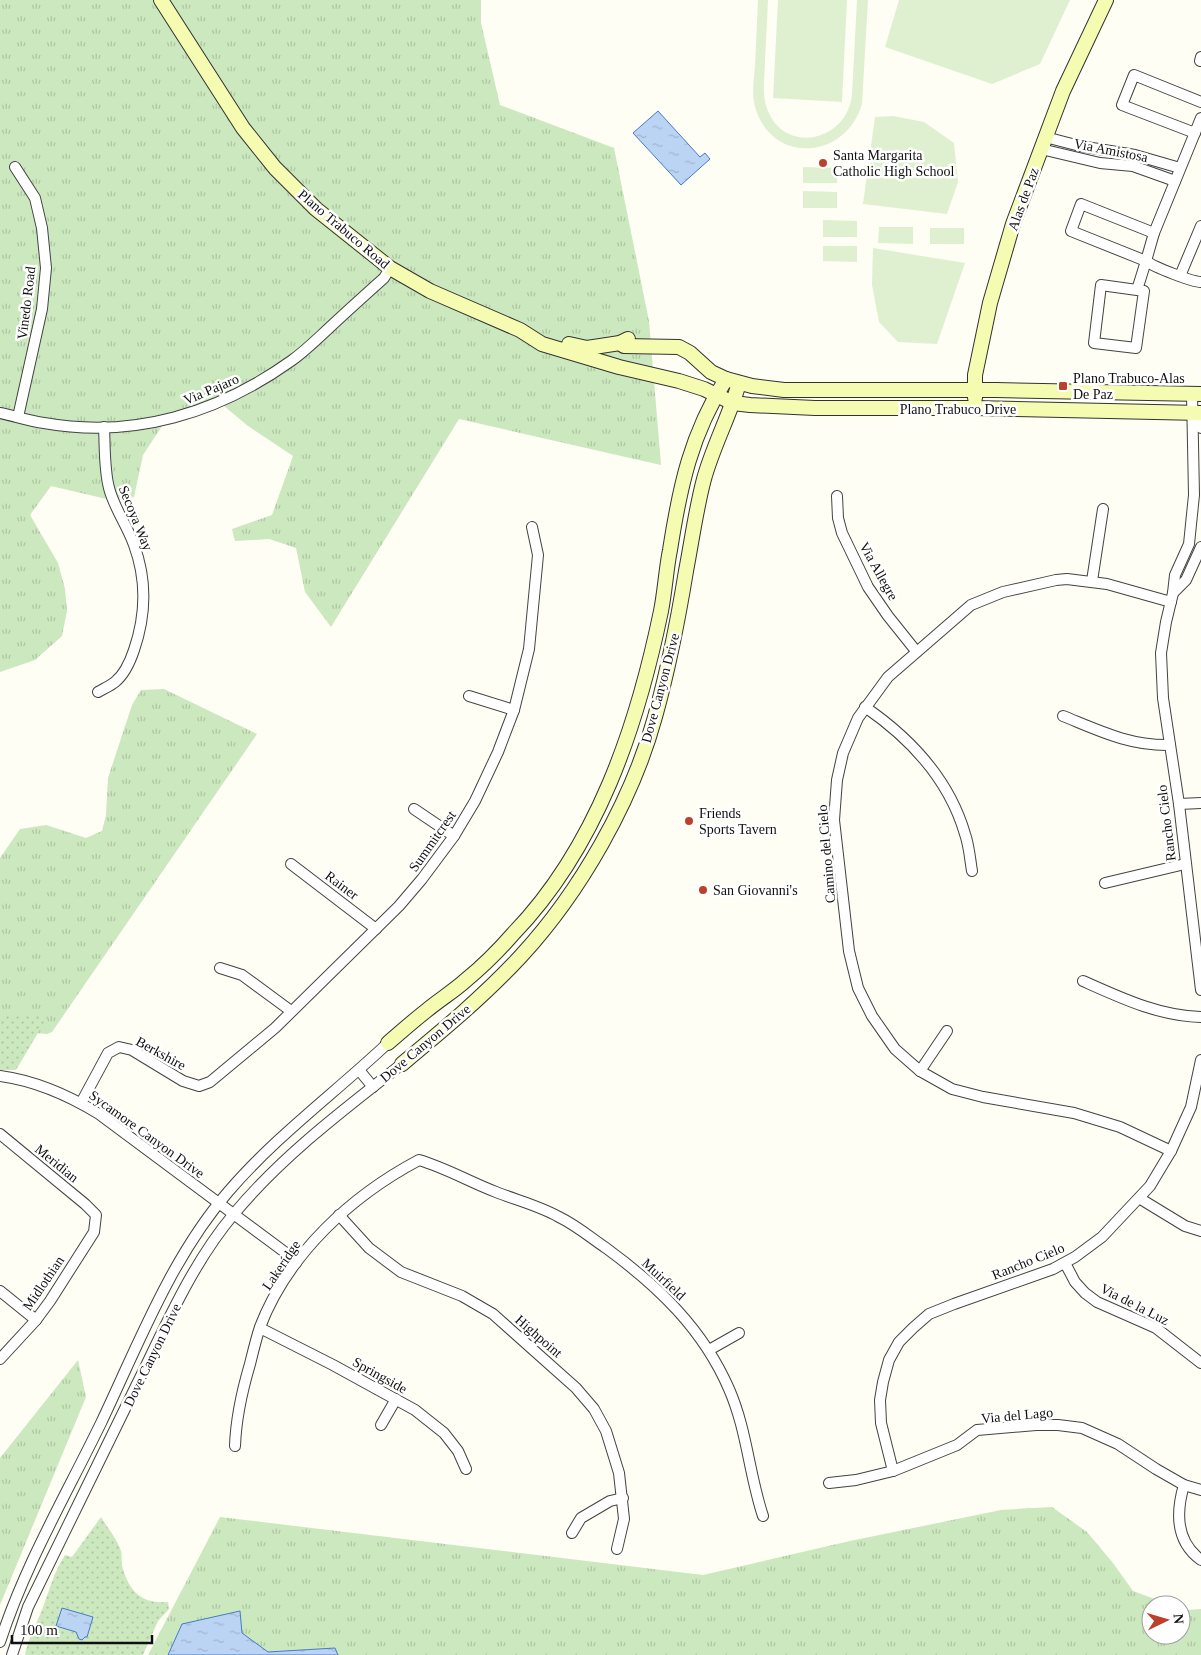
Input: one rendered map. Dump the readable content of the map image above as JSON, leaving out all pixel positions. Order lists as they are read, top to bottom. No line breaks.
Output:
{"streets":{"street":["Via Amistosa","Alas de Paz","Plano Trabuco Road","Vinedo Road","Via Pajaro","Plano Trabuco Drive","Secoya Way","Via Allegre","Dove Canyon Drive","Rancho Cielo","Summitcrest","Camino del Cielo","Rainer","Berkshire","Sycamore Canyon Drive","Meridian","Lakeridge","Muirfield","Midlothian","Via de la Luz","Highpoint","Springside","Via del Lago"]},"crossings":[["Via Amistosa","Alas de Paz"],["Alas de Paz","Plano Trabuco Drive"],["Plano Trabuco Road","Via Pajaro"],["Plano Trabuco Road","Plano Trabuco Drive"],["Plano Trabuco Road","Dove Canyon Drive"],["Vinedo Road","Via Pajaro"],["Via Pajaro","Secoya Way"],["Plano Trabuco Drive","Dove Canyon Drive"],["Plano Trabuco Drive","Rancho Cielo"],["Via Allegre","Camino del Cielo"],["Dove Canyon Drive","Sycamore Canyon Drive"],["Rancho Cielo","Camino del Cielo"],["Rancho Cielo","Via de la Luz"],["Rancho Cielo","Via del Lago"],["Summitcrest","Rainer"],["Summitcrest","Berkshire"],["Berkshire","Sycamore Canyon Drive"],["Sycamore Canyon Drive","Lakeridge"],["Meridian","Midlothian"],["Lakeridge","Muirfield"],["Lakeridge","Highpoint"],["Lakeridge","Springside"]],"places":{"other":["Santa Margarita Catholic High School","Friends Sports Tavern","San Giovanni's"],"transit":["Plano Trabuco-Alas De Paz"]},"scale_bar":"100 m","north":"right"}
